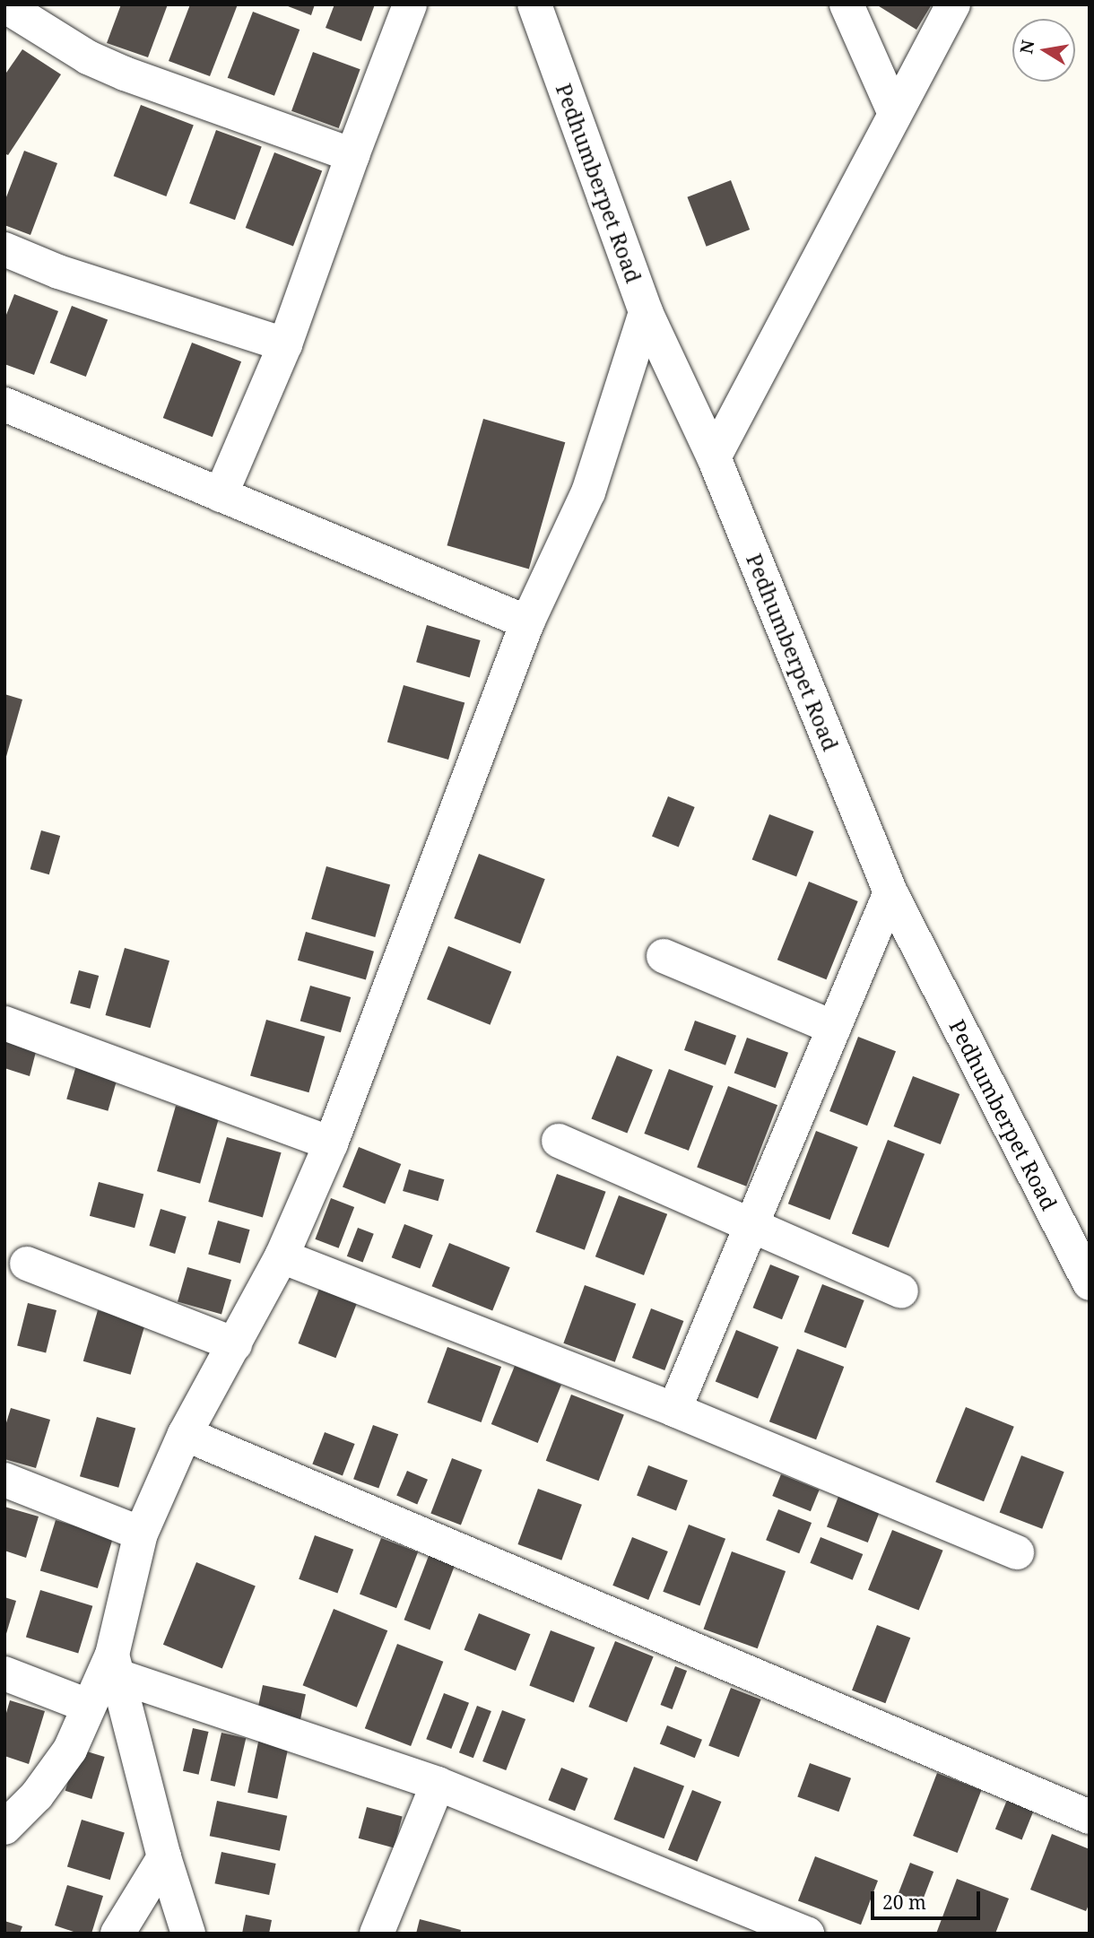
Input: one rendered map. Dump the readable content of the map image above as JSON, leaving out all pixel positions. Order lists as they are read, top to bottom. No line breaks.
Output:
{"streets":{"street":["Pedhumberpet Road"]},"scale_bar":"20 m","north":"left"}
